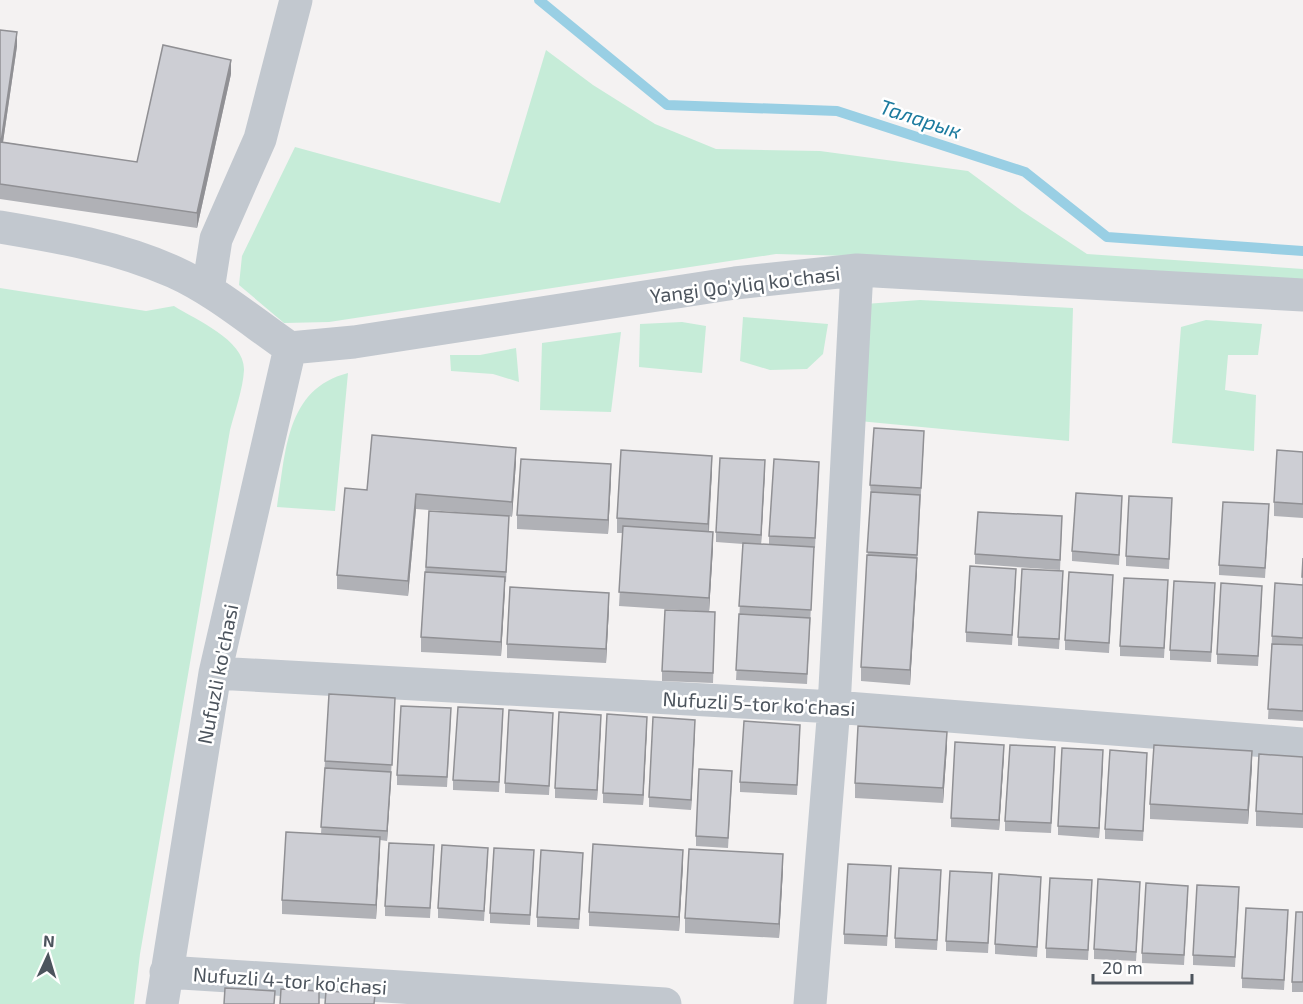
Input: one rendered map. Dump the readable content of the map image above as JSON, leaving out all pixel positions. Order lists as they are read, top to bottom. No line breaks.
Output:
{"streets":{"street":["Yangi Qo'yliq ko'chasi","Nufuzli ko'chasi","Nufuzli 5-tor ko'chasi","Nufuzli 4-tor ko'chasi"]},"crossings":[["Yangi Qo'yliq ko'chasi","Nufuzli ko'chasi"],["Nufuzli ko'chasi","Nufuzli 5-tor ko'chasi"],["Nufuzli ko'chasi","Nufuzli 4-tor ko'chasi"]],"water":["Таларык"],"scale_bar":"20 m","north":"top"}
